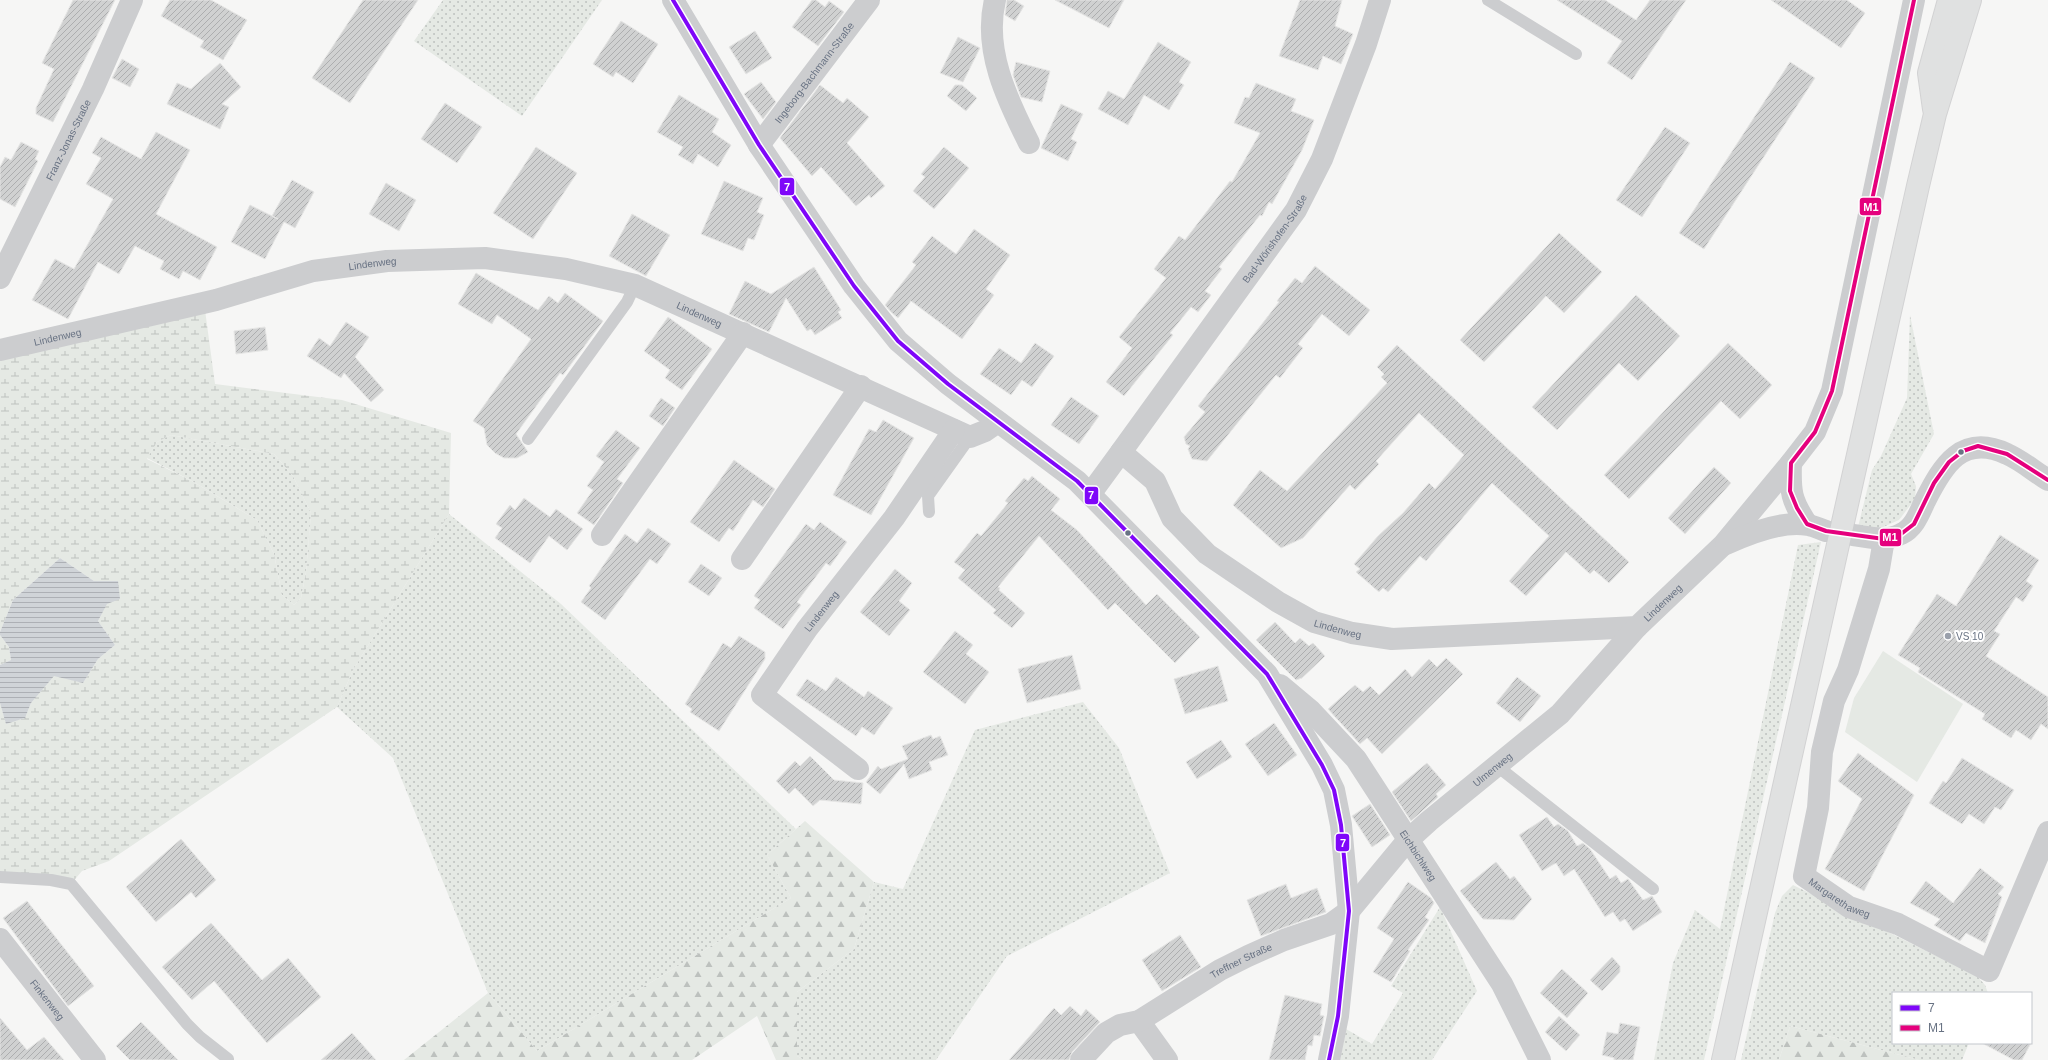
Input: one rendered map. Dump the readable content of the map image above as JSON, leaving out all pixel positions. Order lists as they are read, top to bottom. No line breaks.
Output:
{"streets":{"street":["Ingeborg-Bachmann-Straße","Franz-Jonas-Straße","Bad-Wörishofen-Straße","Lindenweg","Ulmenweg","Eichbichlweg","Margarethaweg","Treffner Straße","Finkenweg"]},"crossings":[["Bad-Wörishofen-Straße","Lindenweg"],["Lindenweg","Ulmenweg"],["Ulmenweg","Eichbichlweg"],["Ulmenweg","Treffner Straße"]],"places":["VS 10"],"lines":["transit line 7","transit line M1"],"legend":["7","M1"]}
